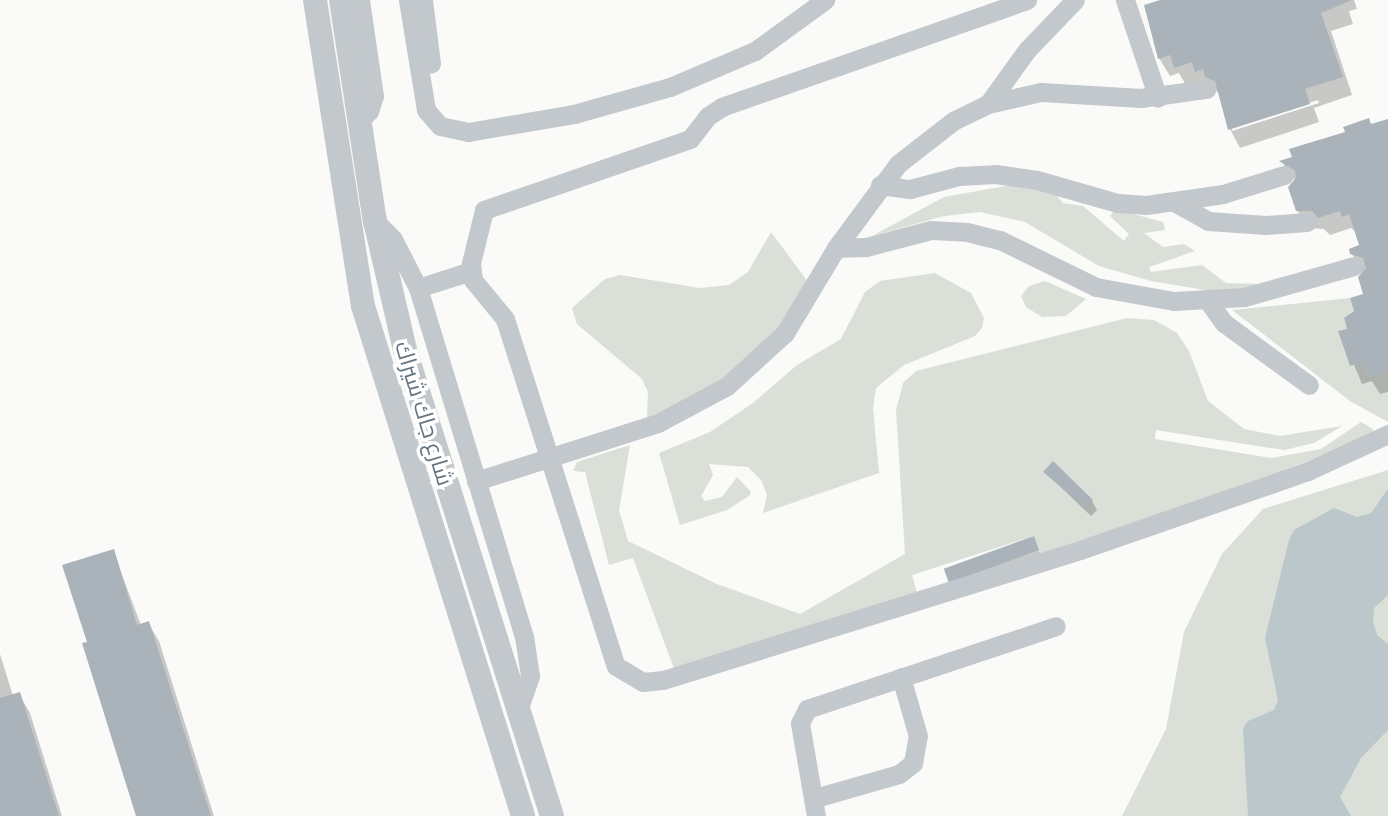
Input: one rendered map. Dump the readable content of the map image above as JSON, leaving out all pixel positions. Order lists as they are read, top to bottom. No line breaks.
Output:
{"streets":{"street":["شارع جاك شيراك"]}}
